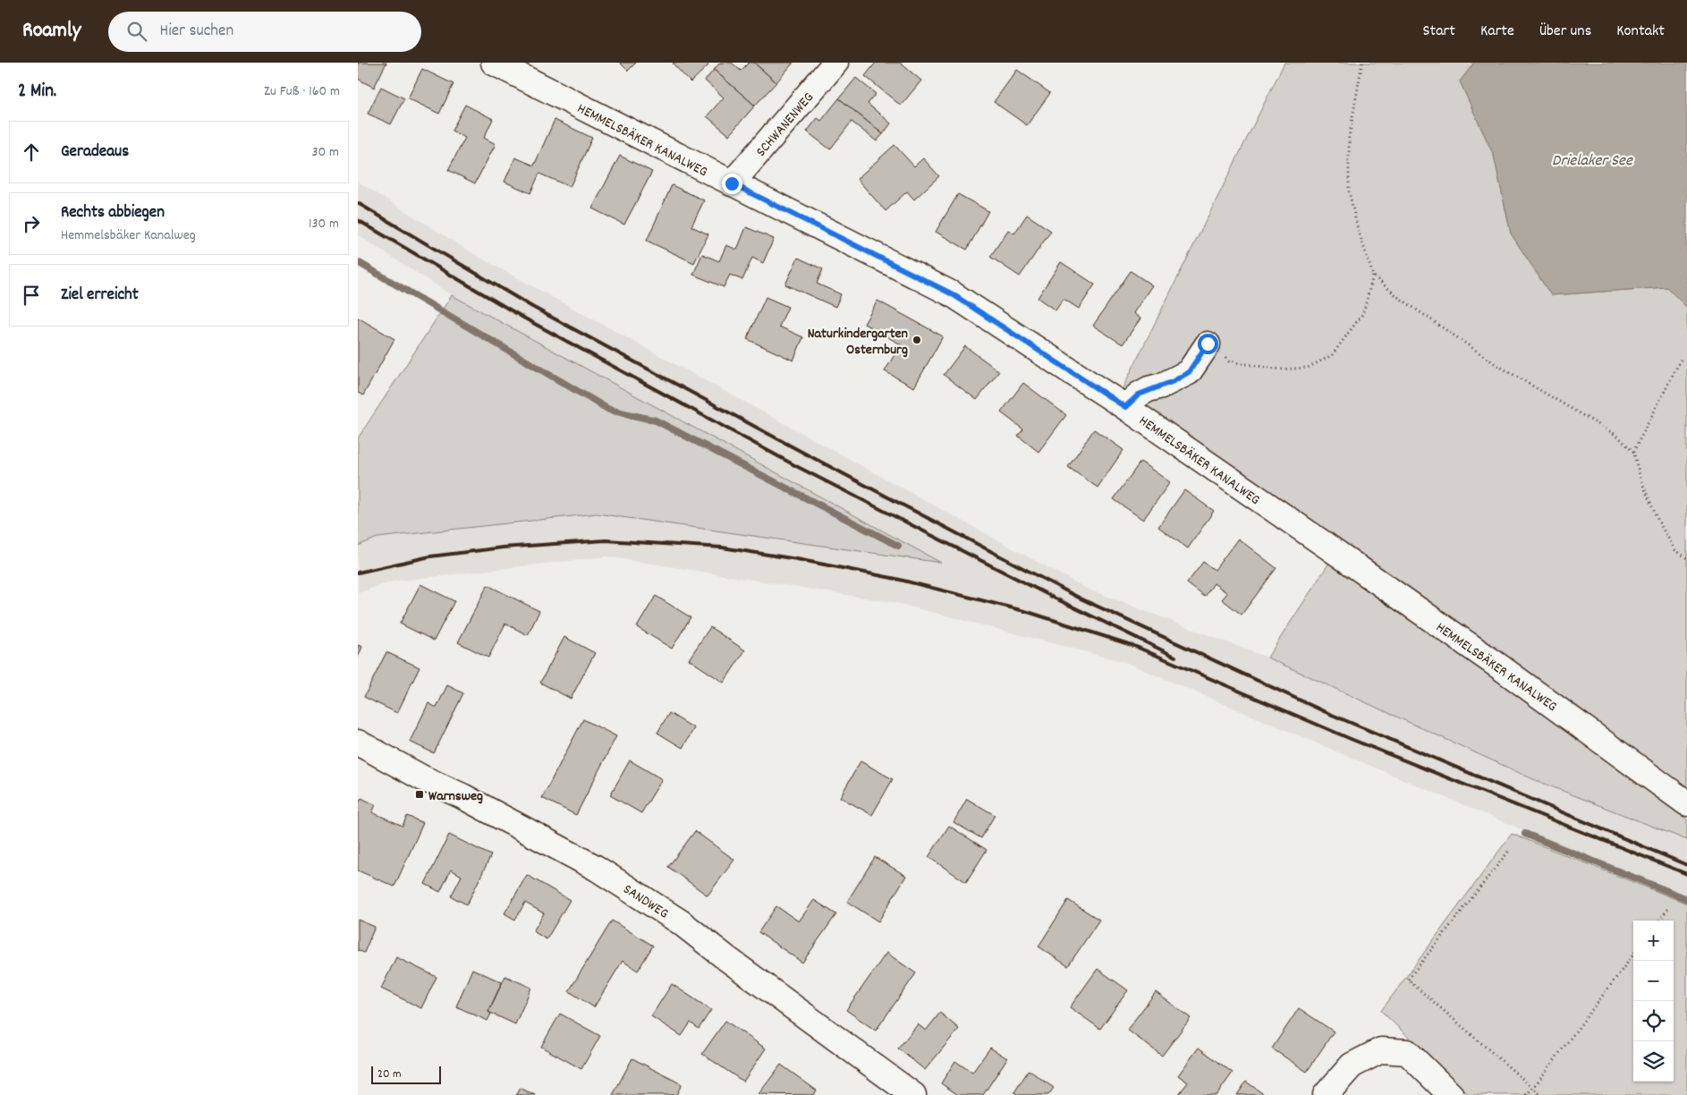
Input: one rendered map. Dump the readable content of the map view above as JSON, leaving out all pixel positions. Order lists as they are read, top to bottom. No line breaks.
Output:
{"streets":{"street":["SCHWANENWEG","HEMMELSBÄKER KANALWEG","SANDWEG"]},"crossings":[["SCHWANENWEG","HEMMELSBÄKER KANALWEG"]],"water":["Drielaker See"],"places":{"other":["Naturkindergarten Osternburg"],"transit":["Warnsweg"]},"scale_bar":"20 m","page":{"header":"Roamly","search":"Hier suchen","nav":["Start","Karte","Über uns","Kontakt"],"heading":["2 Min.","Zu Fuß · 160 m"],"list":[["Geradeaus","30 m"],["Rechts abbiegen","Hemmelsbäker Kanalweg","130 m"],"Ziel erreicht"],"map_buttons":["+","−"],"scale":"20 m"}}
